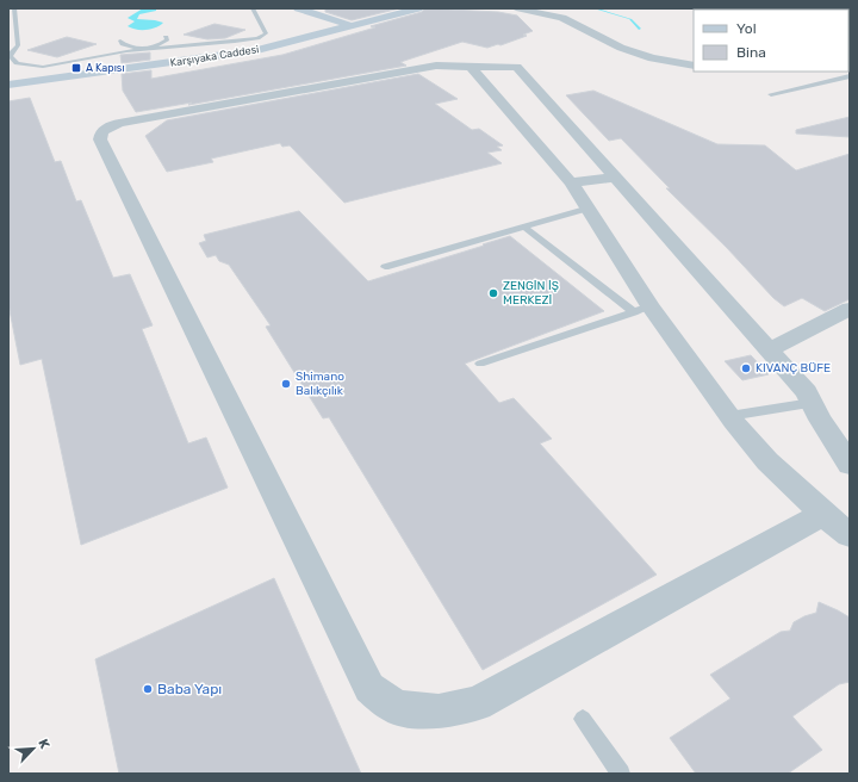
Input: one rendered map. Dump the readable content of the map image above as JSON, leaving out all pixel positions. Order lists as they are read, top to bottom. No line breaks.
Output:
{"streets":{"main road":["Karşıyaka Caddesi"]},"places":{"transit":["A Kapısı"],"other":["ZENGİN İŞ MERKEZİ","KIVANÇ BÜFE","Shimano Balıkçılık","Baba Yapı"]},"legend":["Yol","Bina"],"north":"top right"}
